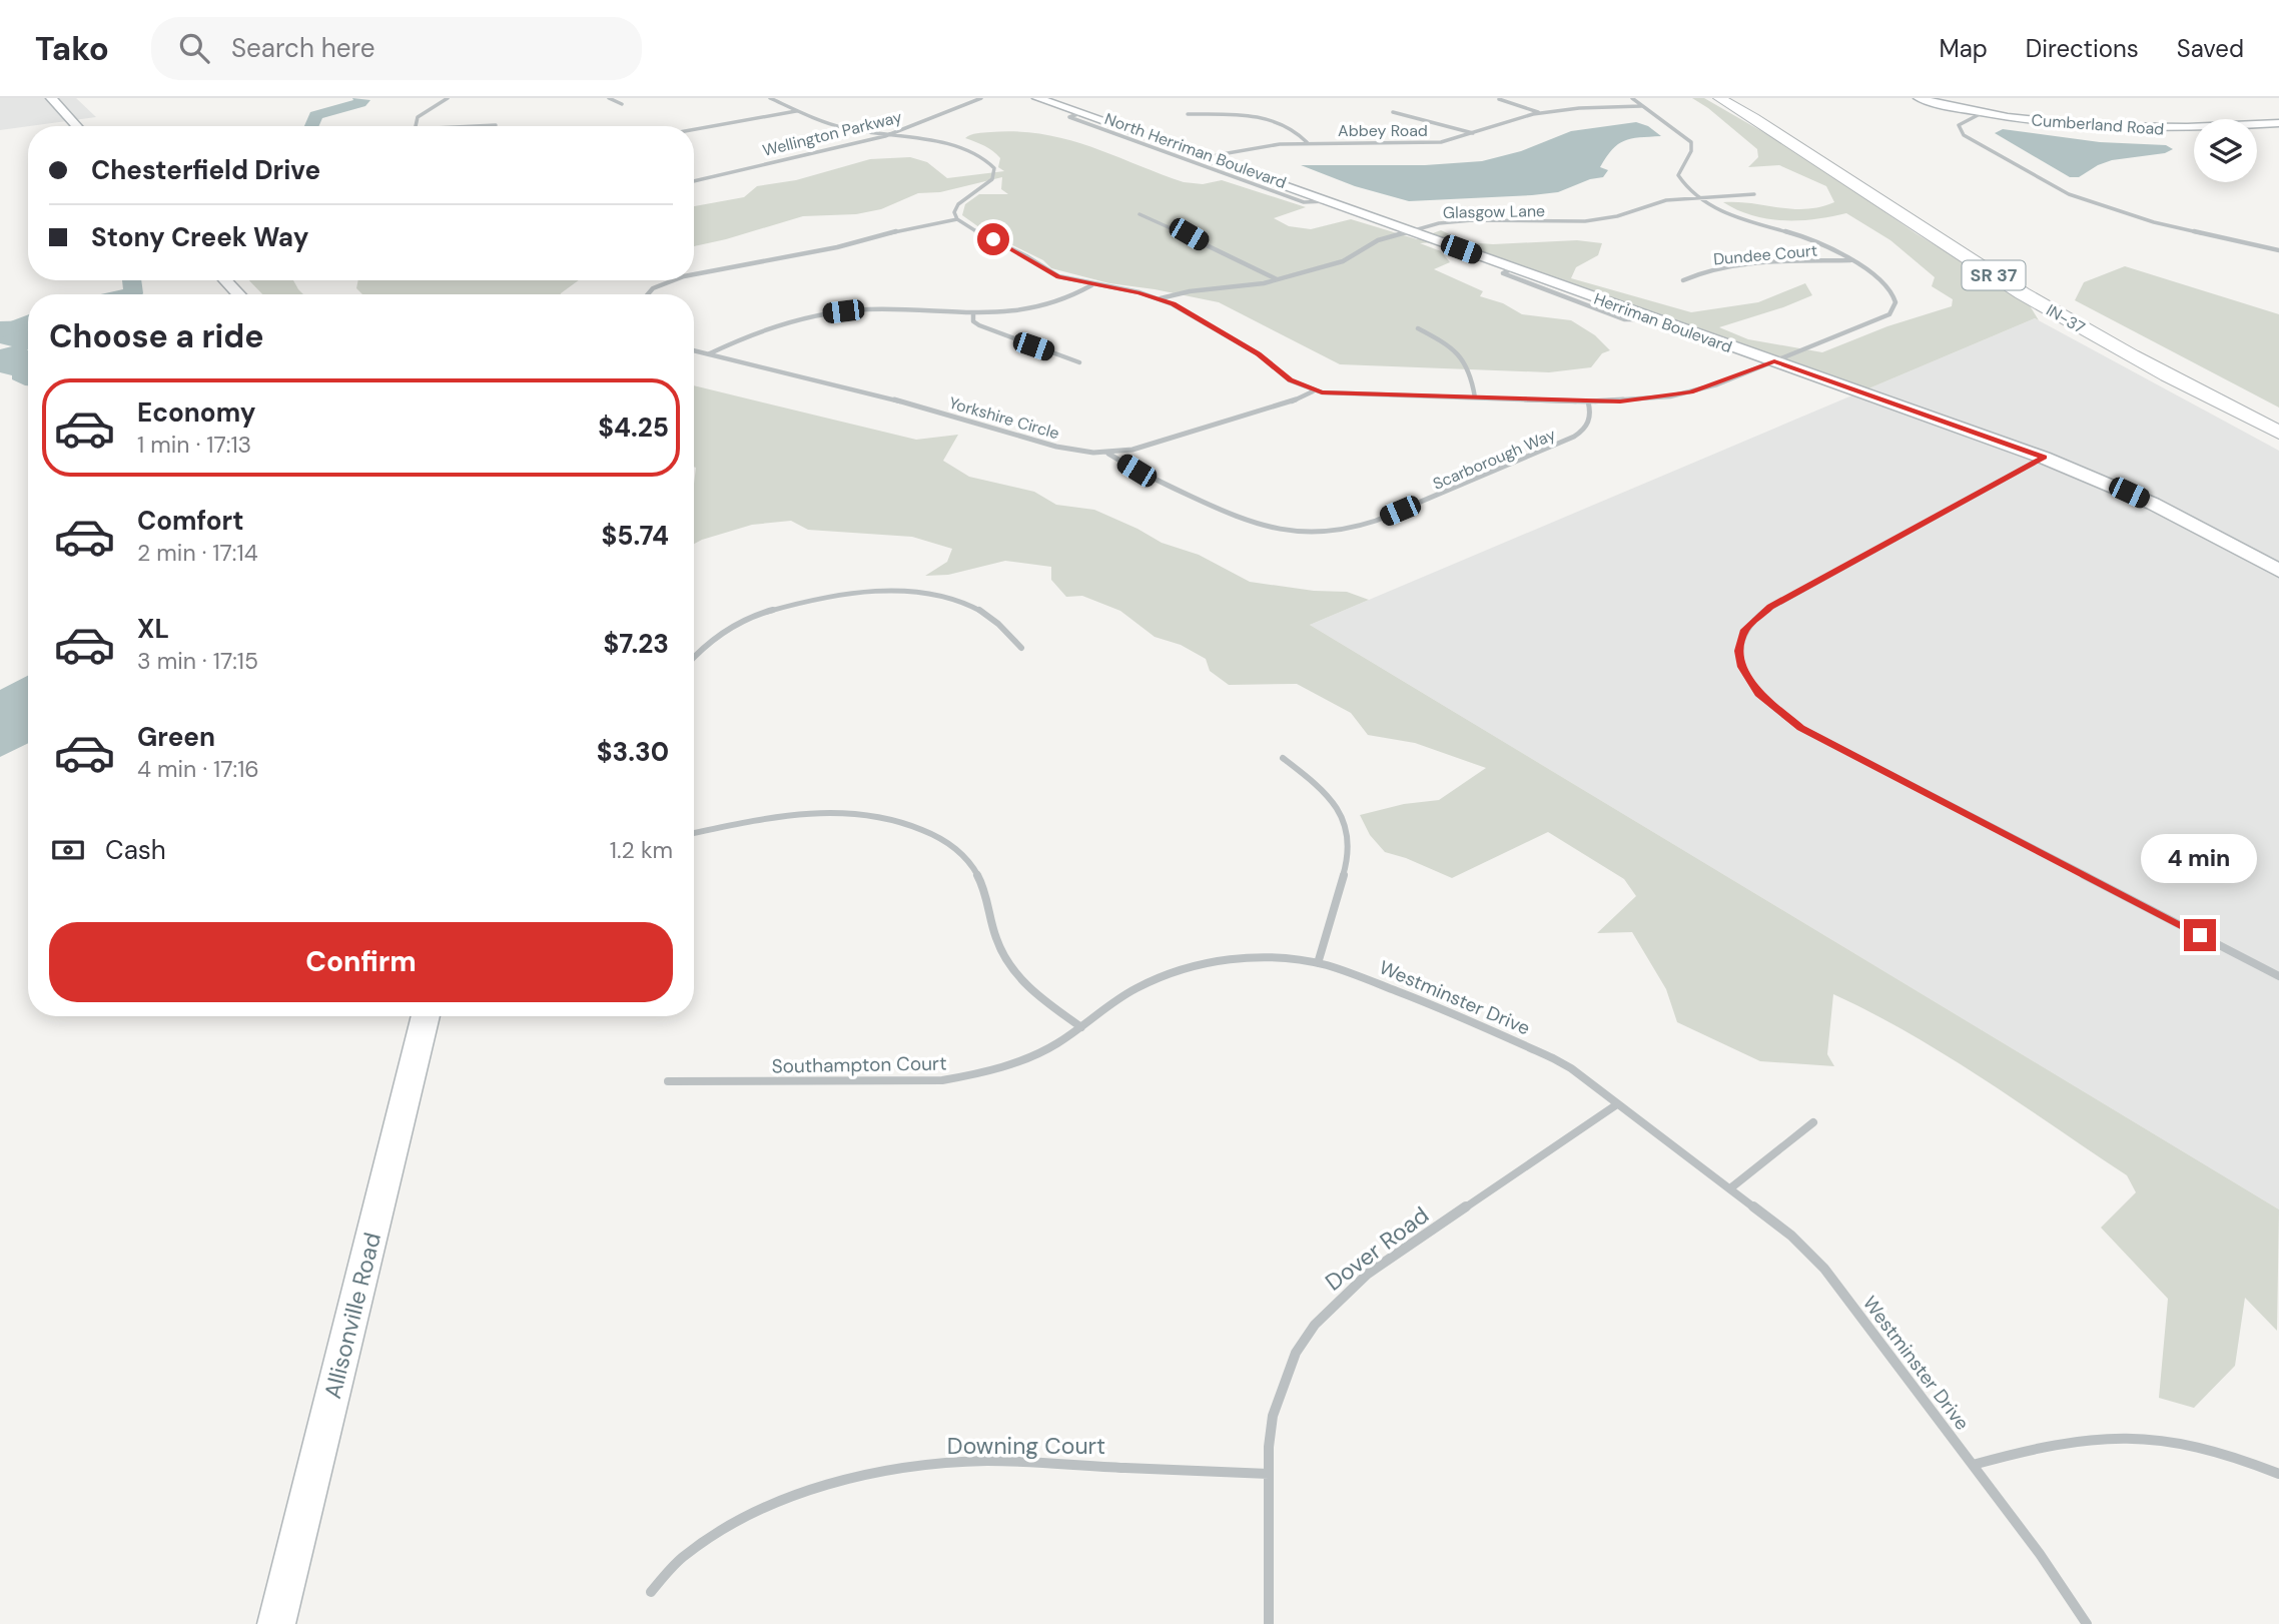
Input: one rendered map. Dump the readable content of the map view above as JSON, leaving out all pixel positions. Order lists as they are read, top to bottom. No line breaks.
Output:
{"streets":{"highway":["SR 37","IN-37"],"street":["Cumberland Road","Abbey Road","Wellington Parkway","North Herriman Boulevard","Glasgow Lane","Dundee Court","Herriman Boulevard","Yorkshire Circle","Scarborough Way","Westminster Drive","Southampton Court","Dover Road","Allisonville Road","Downing Court"]},"crossings":[["Abbey Road","Herriman Boulevard"],["North Herriman Boulevard","Herriman Boulevard"],["Glasgow Lane","Herriman Boulevard"],["Yorkshire Circle","Scarborough Way"],["Westminster Drive","Southampton Court"],["Westminster Drive","Dover Road"],["Dover Road","Downing Court"]],"page":{"header":"Tako","search":"Search here","nav":["Map","Directions","Saved"],"banner":["Chesterfield Drive","Stony Creek Way"],"heading":"Choose a ride","list":[{"name":"Economy","note":"1 min · 17:13","value":"$4.25"},{"name":"Comfort","note":"2 min · 17:14","value":"$5.74"},{"name":"XL","note":"3 min · 17:15","value":"$7.23"},{"name":"Green","note":"4 min · 17:16","value":"$3.30"}],"pay":["Cash","1.2 km"],"bubble":"4 min","buttons":"Confirm"}}
